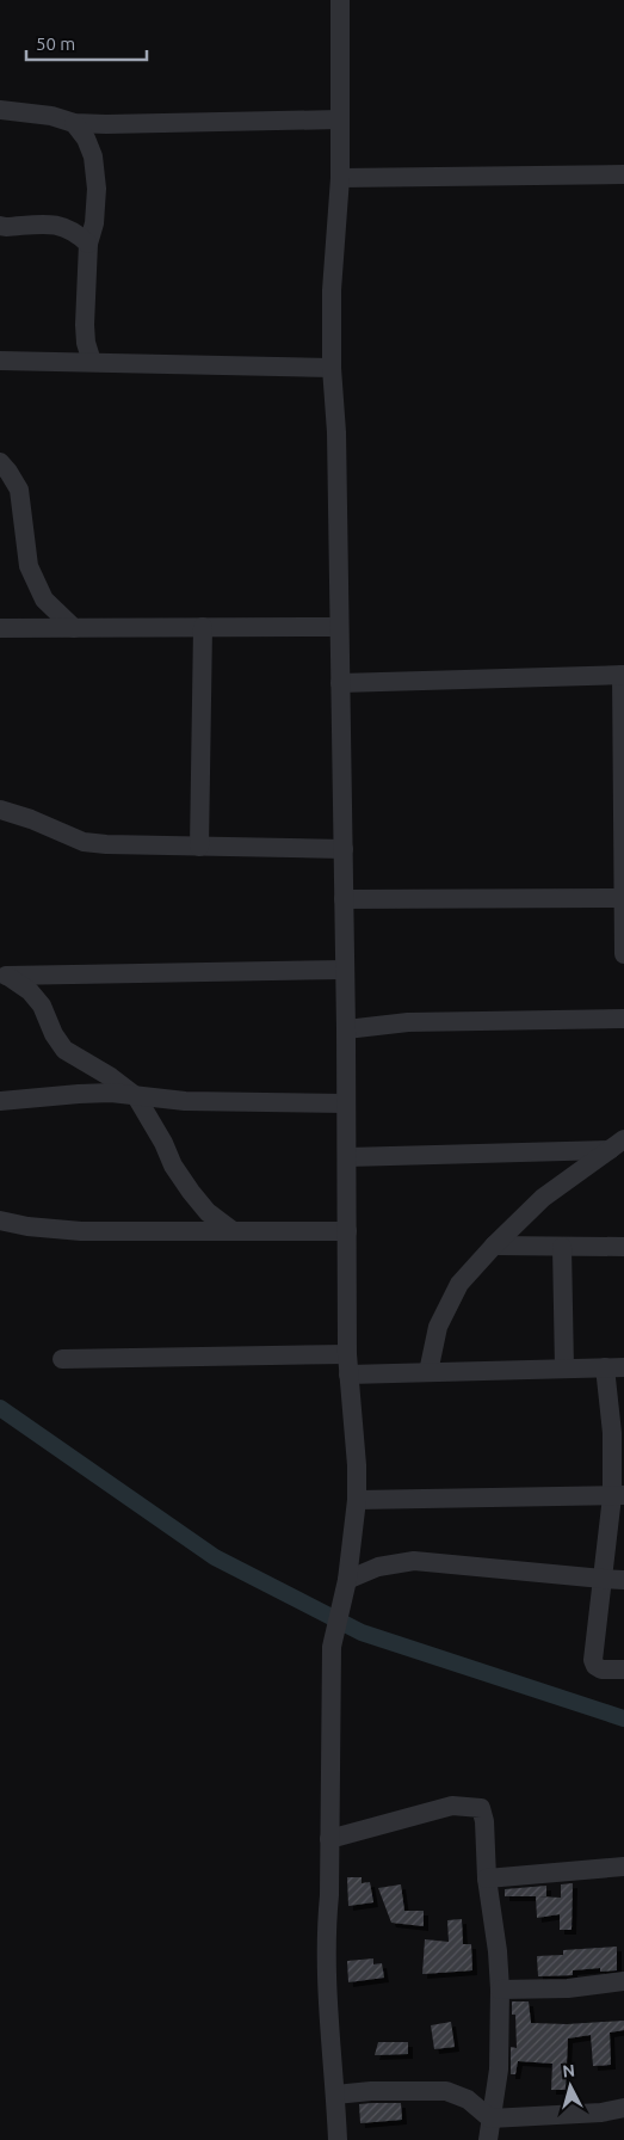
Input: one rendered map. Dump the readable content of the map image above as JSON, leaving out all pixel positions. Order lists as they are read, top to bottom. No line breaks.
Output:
{"scale_bar":"50 m","north":"top"}
